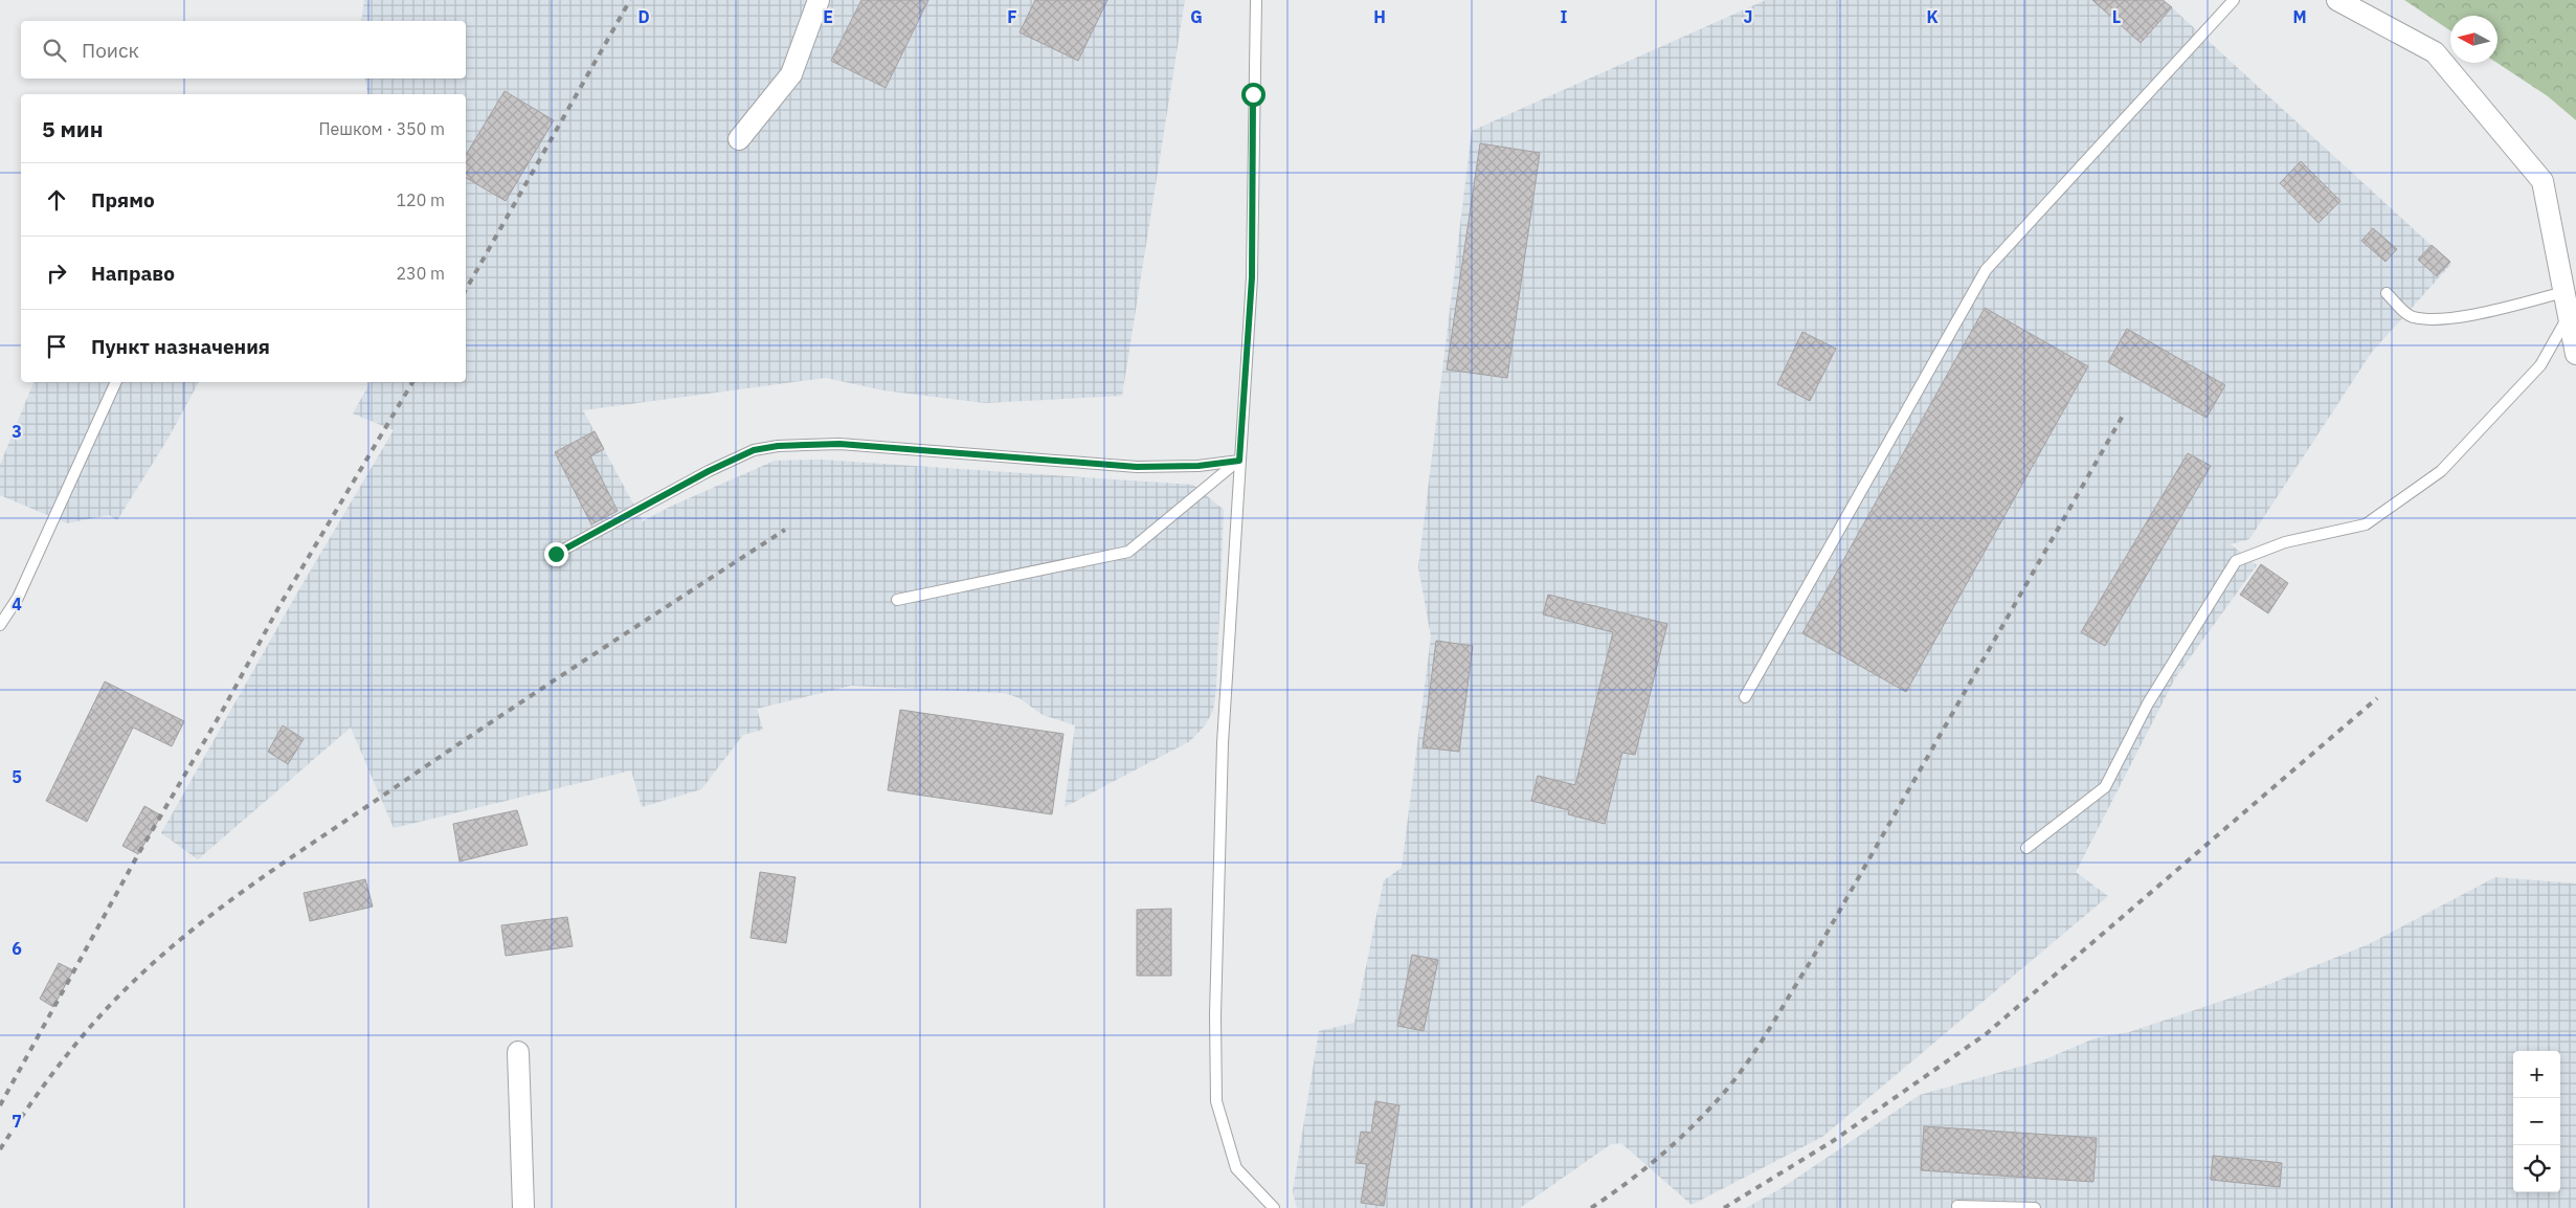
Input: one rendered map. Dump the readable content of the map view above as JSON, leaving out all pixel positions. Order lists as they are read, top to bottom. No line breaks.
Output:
{"north":"left","page":{"search":"Поиск","heading":["5 мин","Пешком · 350 m"],"list":[["Прямо","120 m"],["Направо","230 m"],"Пункт назначения"],"map_buttons":["+","−"]},"grid":{"columns":["D","E","F","G","H","I","J","K","L","M"],"rows":["3","4","5","6","7"]}}
